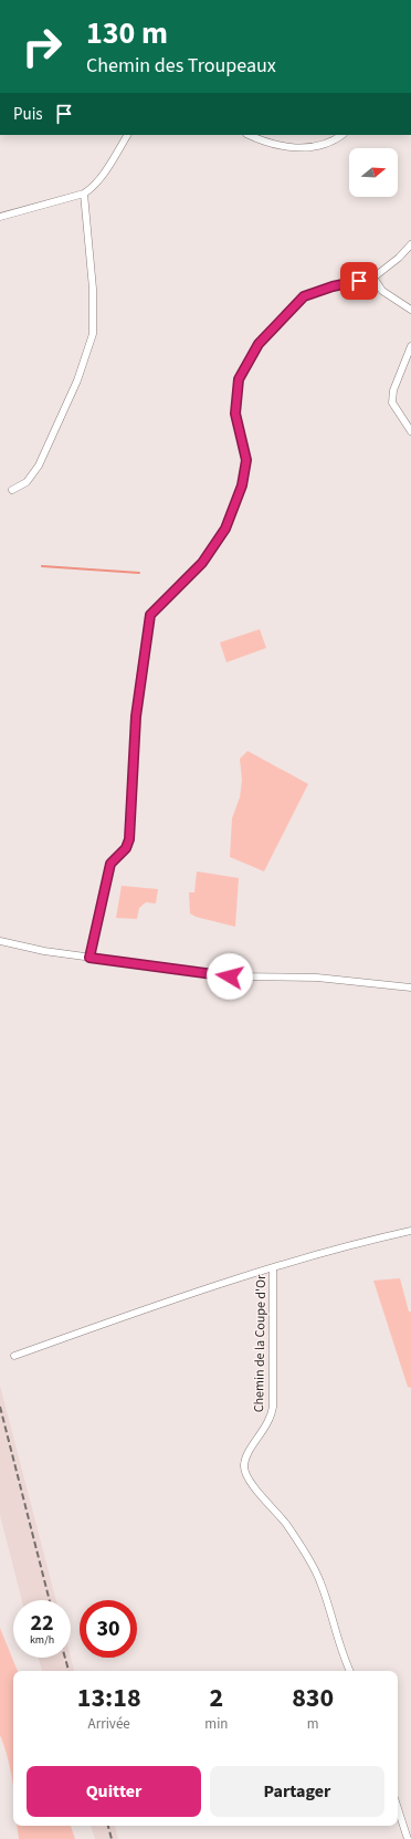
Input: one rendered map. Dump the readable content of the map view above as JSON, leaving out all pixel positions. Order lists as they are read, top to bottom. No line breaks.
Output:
{"streets":{"street":["Chemin de la Coupe d'Or"]},"north":"right","page":{"turn":["130 m","Chemin des Troupeaux"],"then":"Puis","speed":"22 km/h","limit":"30","eta":["13:18","Arrivée","2","min","830","m"],"buttons":["Quitter","Partager"]}}
